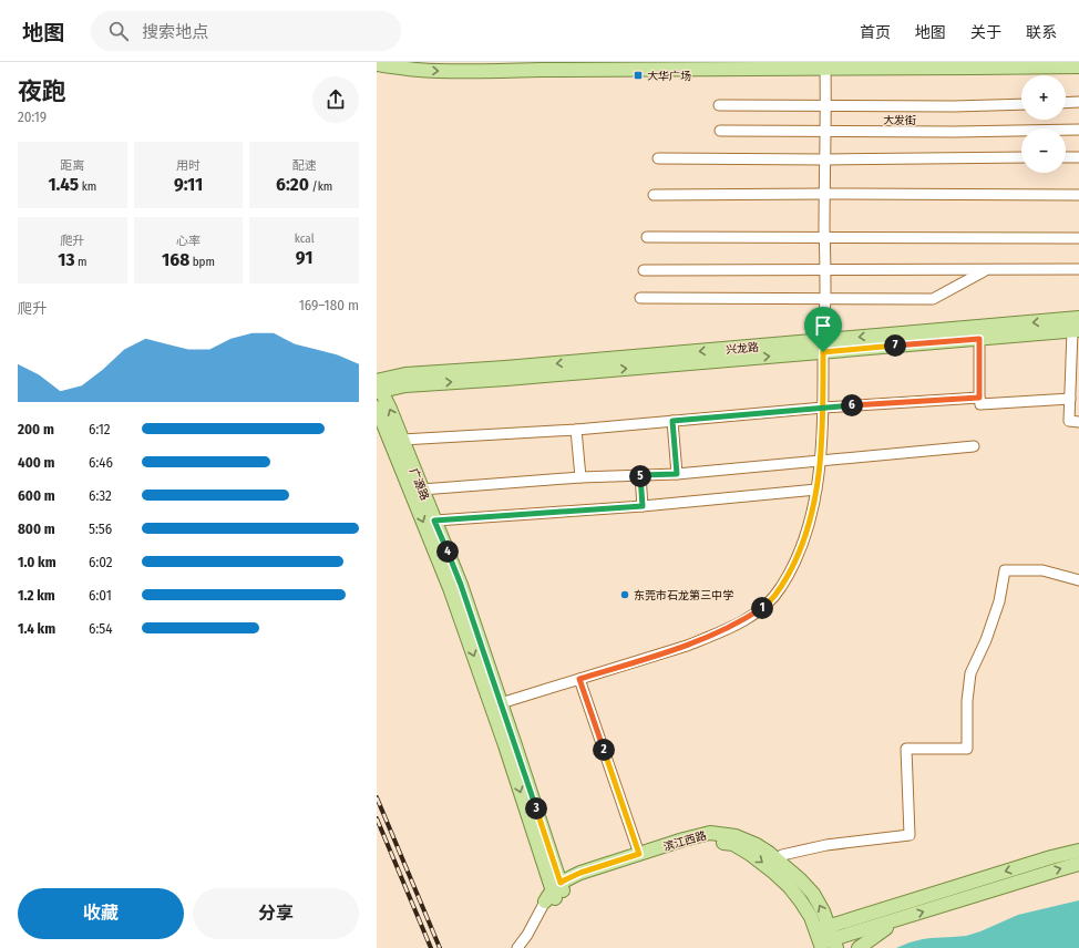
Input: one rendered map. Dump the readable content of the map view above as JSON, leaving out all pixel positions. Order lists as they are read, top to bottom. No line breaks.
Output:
{"streets":{"main road":["兴龙路","广源路","滨江西路"],"street":["大发街"]},"crossings":[["兴龙路","广源路"],["广源路","滨江西路"]],"places":{"transit":["大华广场"],"other":["东莞市石龙第三中学"]},"page":{"header":"地图","search":"搜索地点","nav":["首页","地图","关于","联系"],"heading":["夜跑","20:19"],"map_buttons":["+","−"],"stats":[["距离","1.45 km"],["用时","9:11"],["配速","6:20 /km"],["爬升","13 m"],["心率","168 bpm"],["kcal","91"]],"chart":["爬升","169–180 m"],"pins":["7","6","5","4","1","2","3"],"list":[{"name":"200 m","note":"6:12"},{"name":"400 m","note":"6:46"},{"name":"600 m","note":"6:32"},{"name":"800 m","note":"5:56"},{"name":"1.0 km","note":"6:02"},{"name":"1.2 km","note":"6:01"},{"name":"1.4 km","note":"6:54"}],"buttons":["收藏","分享"]}}
